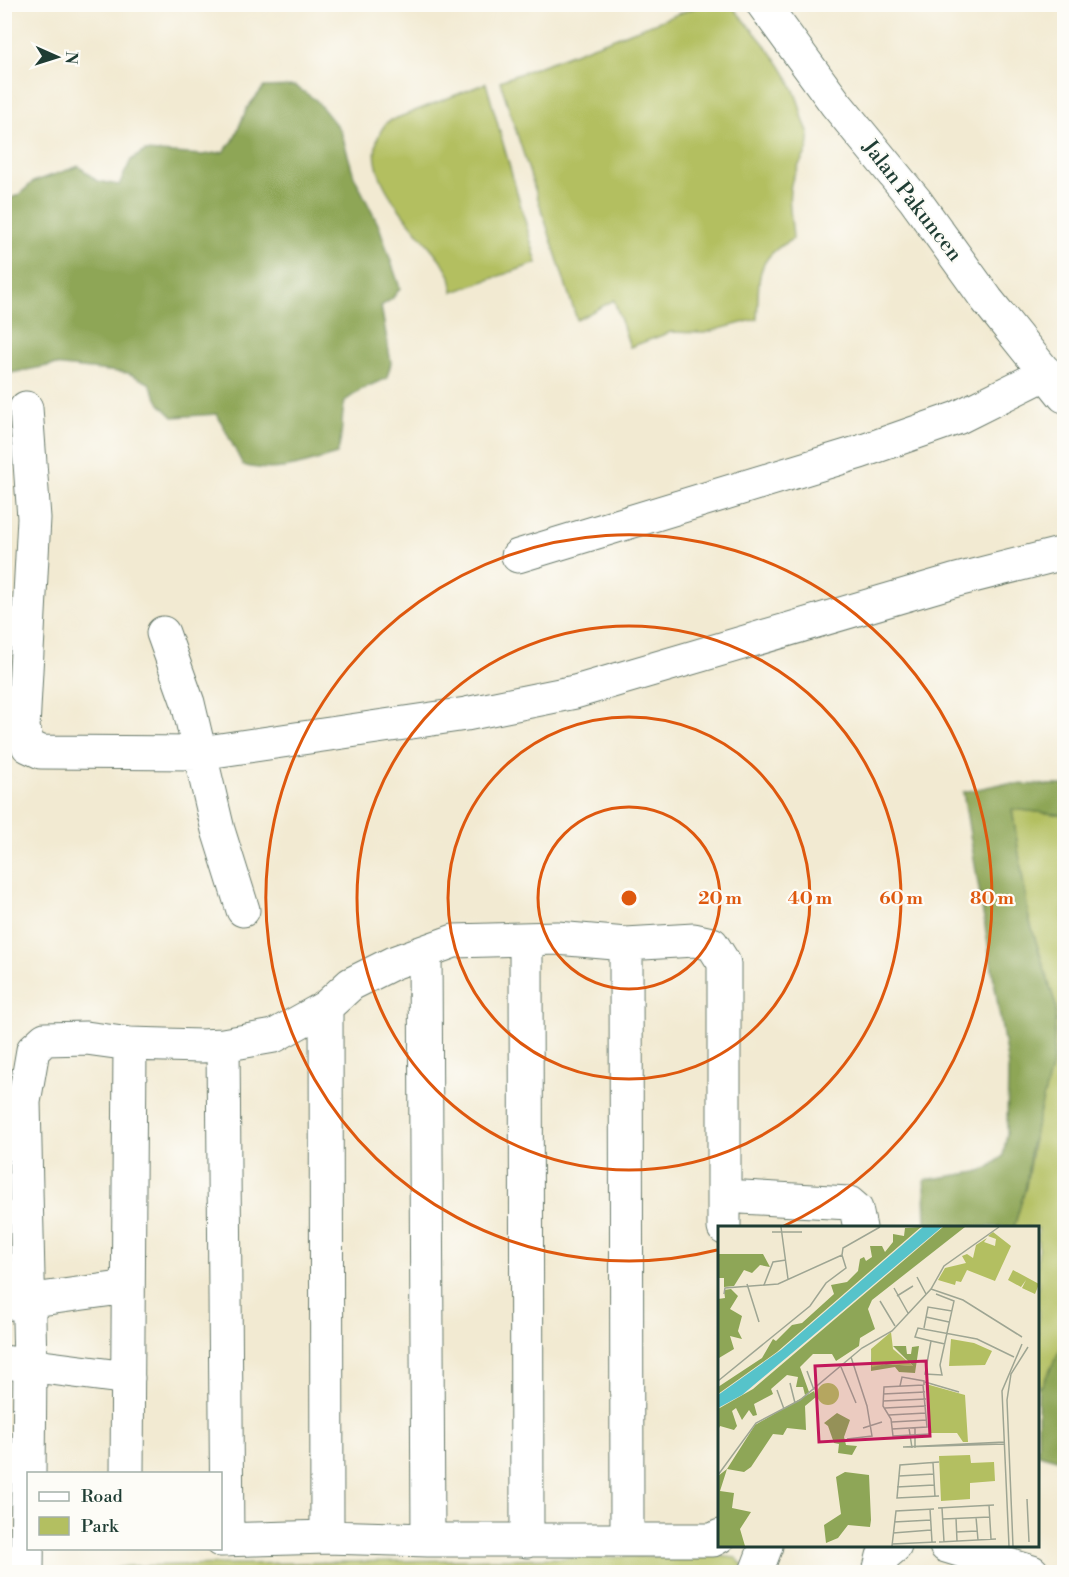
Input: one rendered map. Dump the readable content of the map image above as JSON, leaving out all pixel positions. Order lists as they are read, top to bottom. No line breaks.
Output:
{"streets":{"street":["Jalan Pakuncen"]},"legend":["Road","Park"],"north":"right","rings":["20 m","40 m","60 m","80 m"]}
